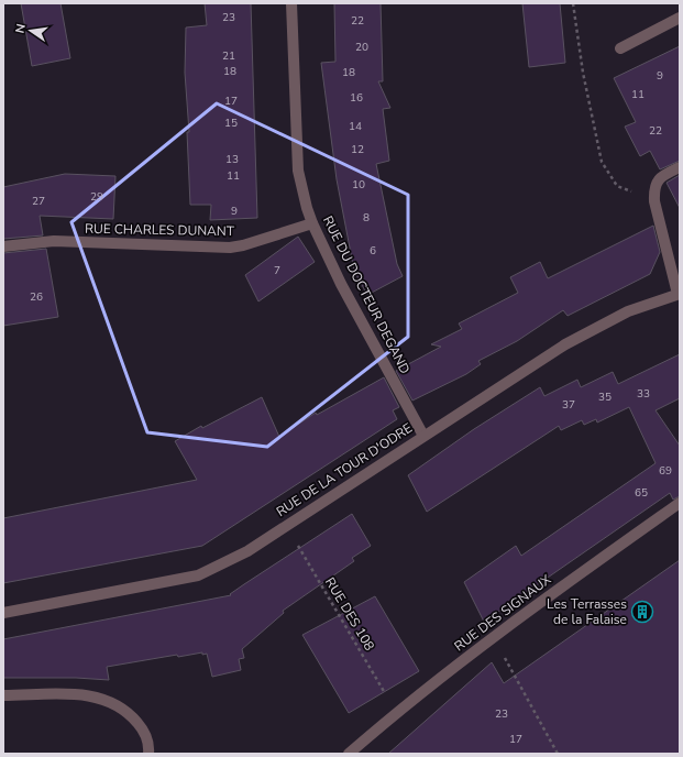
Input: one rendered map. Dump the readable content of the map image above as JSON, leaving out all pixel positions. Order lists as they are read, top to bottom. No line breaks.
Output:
{"streets":{"street":["RUE CHARLES DUNANT","RUE DU DOCTEUR DEGAND","RUE DE LA TOUR D'ODRE","RUE DES SIGNAUX"],"path":["RUE DES 108"]},"crossings":[["RUE CHARLES DUNANT","RUE DU DOCTEUR DEGAND"],["RUE DU DOCTEUR DEGAND","RUE DE LA TOUR D'ODRE"],["RUE DE LA TOUR D'ODRE","RUE DES 108"],["RUE DES SIGNAUX","RUE DES 108"]],"places":{"building":["Les Terrasses de la Falaise"]},"house_numbers":["23","22","20","21","18","18","9","11","16","17","15","14","22","12","13","11","10","29","27","9","8","6","7","26","33","35","37","69","65","23","17"],"north":"left"}
